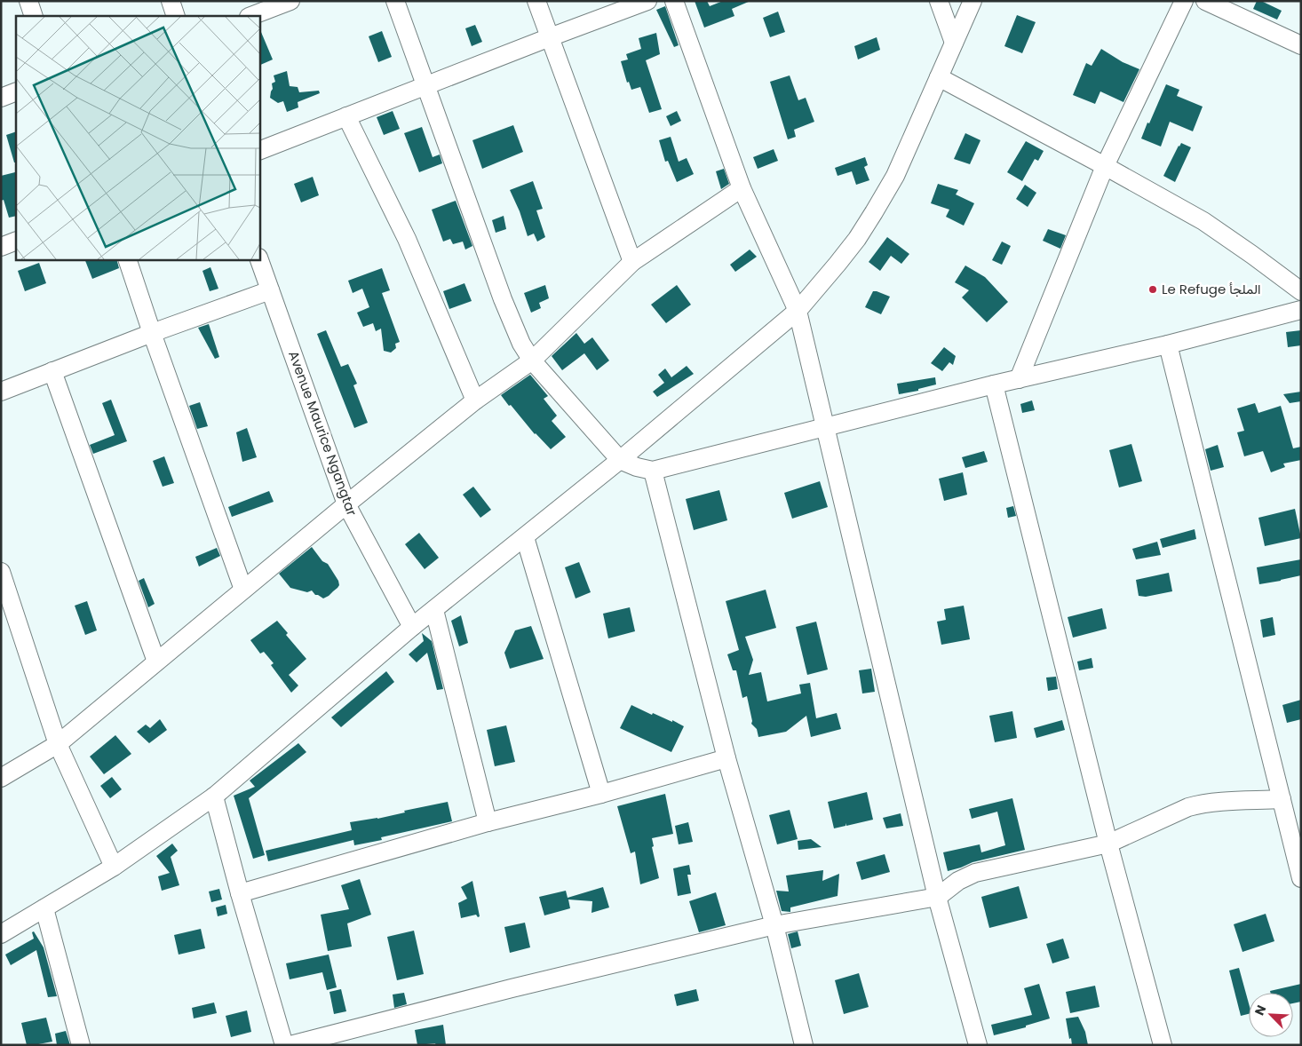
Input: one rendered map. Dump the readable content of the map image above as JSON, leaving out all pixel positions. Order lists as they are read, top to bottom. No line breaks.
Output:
{"streets":{"street":["Avenue Maurice Ngangtar"]},"places":["Le Refuge الملجأ"],"north":"top left"}
